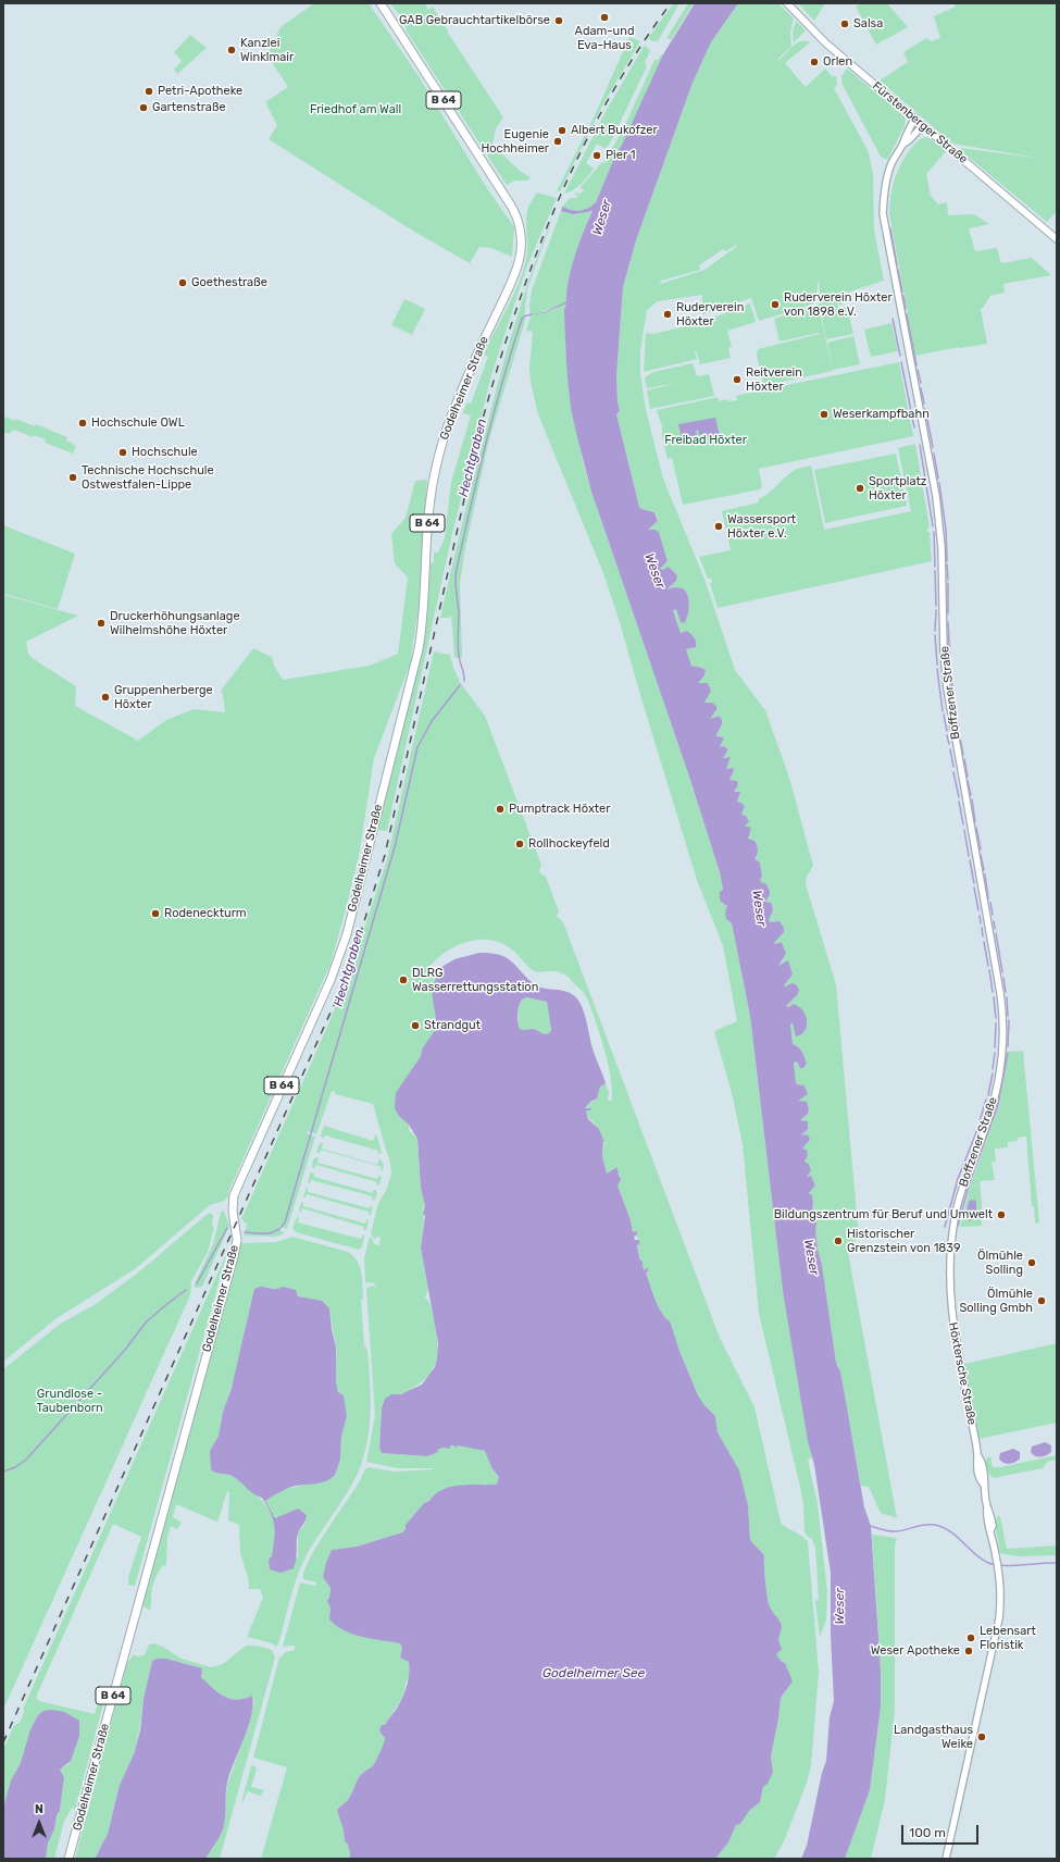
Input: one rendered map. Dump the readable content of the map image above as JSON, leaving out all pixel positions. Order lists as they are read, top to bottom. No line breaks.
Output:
{"streets":{"main road":["B 64","Fürstenberger Straße","Godelheimer Straße"],"street":["Boffzener Straße","Höxtersche Straße"]},"crossings":[["Fürstenberger Straße","Boffzener Straße"],["Boffzener Straße","Höxtersche Straße"]],"water":["Weser","Hechtgraben","Godelheimer See"],"parks":["Friedhof am Wall","Freibad Höxter","Grundlose - Taubenborn"],"places":["Adam-und Eva-Haus","GAB Gebrauchtartikelbörse","Salsa","Kanzlei Winklmair","Orlen","Petri-Apotheke","Gartenstraße","Albert Bukofzer","Eugenie Hochheimer","Pier 1","Goethestraße","Ruderverein Höxter von 1898 e.V.","Ruderverein Höxter","Reitverein Höxter","Weserkampfbahn","Hochschule OWL","Hochschule","Technische Hochschule Ostwestfalen-Lippe","Sportplatz Höxter","Wassersport Höxter e.V.","Druckerhöhungsanlage Wilhelmshöhe Höxter","Gruppenherberge Höxter","Pumptrack Höxter","Rollhockeyfeld","Rodeneckturm","DLRG Wasserrettungsstation","Strandgut","Bildungszentrum für Beruf und Umwelt","Historischer Grenzstein von 1839","Ölmühle Solling","Ölmühle Solling Gmbh","Lebensart Floristik","Weser Apotheke","Landgasthaus Weike"],"scale_bar":"100 m","north":"top"}
